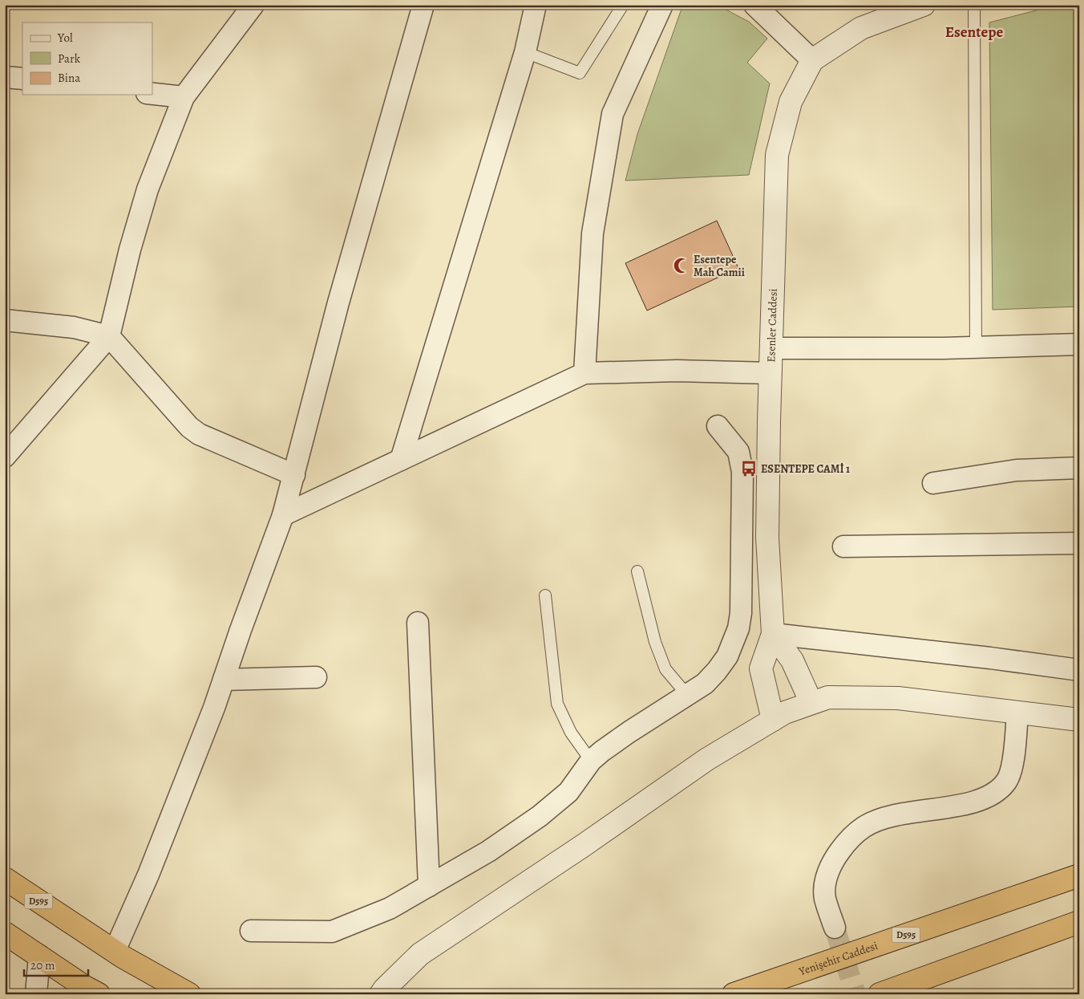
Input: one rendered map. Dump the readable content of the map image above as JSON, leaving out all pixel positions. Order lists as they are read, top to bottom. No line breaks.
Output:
{"streets":{"highway":["D595","Yenişehir Caddesi"],"street":["Esenler Caddesi"]},"districts":["Esentepe"],"places":{"mosque":["Esentepe Mah Camii"],"bus stop":["ESENTEPE CAMİ 1"]},"legend":["Yol","Park","Bina"],"scale_bar":"20 m"}
